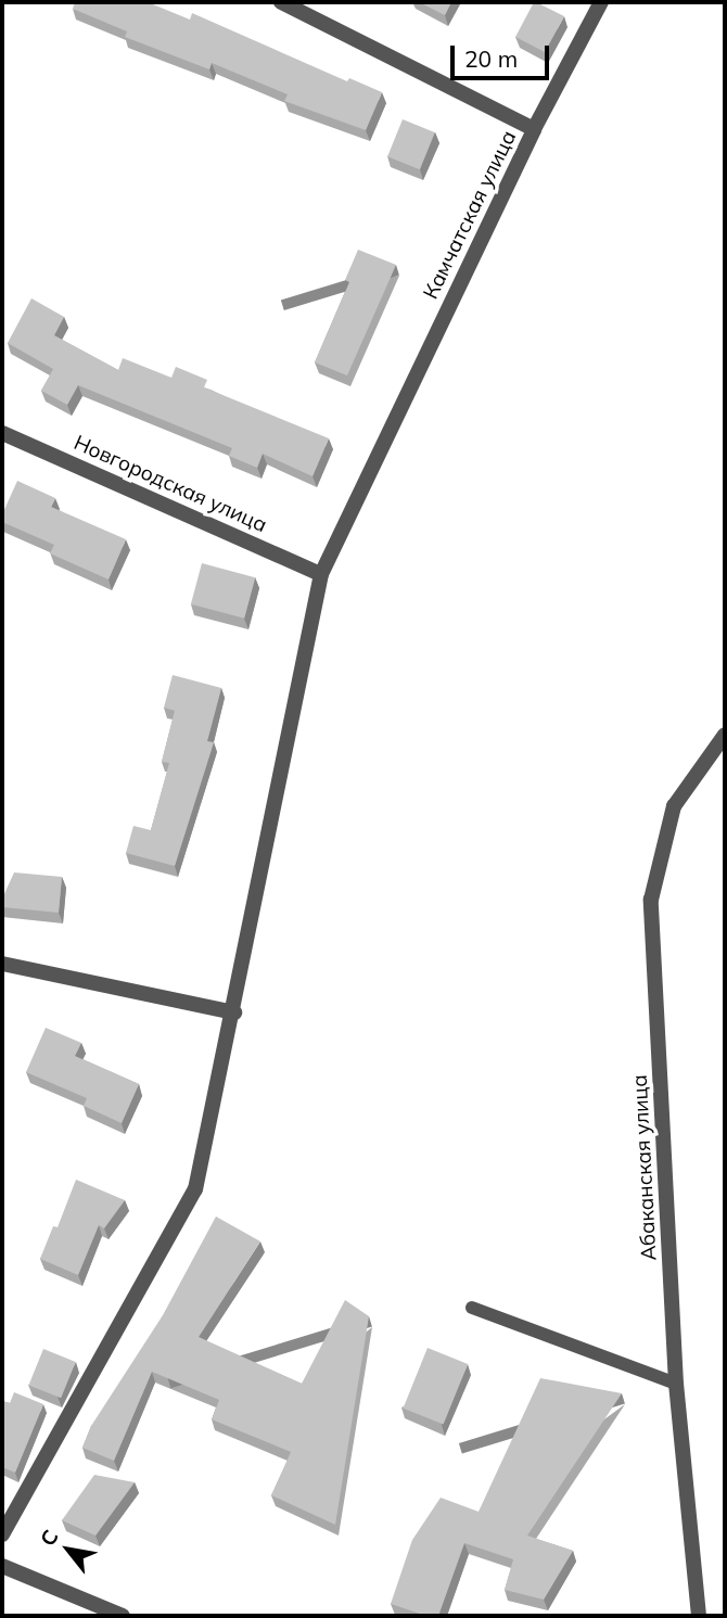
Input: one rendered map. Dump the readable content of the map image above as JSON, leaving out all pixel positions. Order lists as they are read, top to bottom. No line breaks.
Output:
{"streets":{"street":["Камчатская улица","Новгородская улица","Абаканская улица"]},"crossings":[["Камчатская улица","Новгородская улица"]],"scale_bar":"20 m","north":"top left"}
